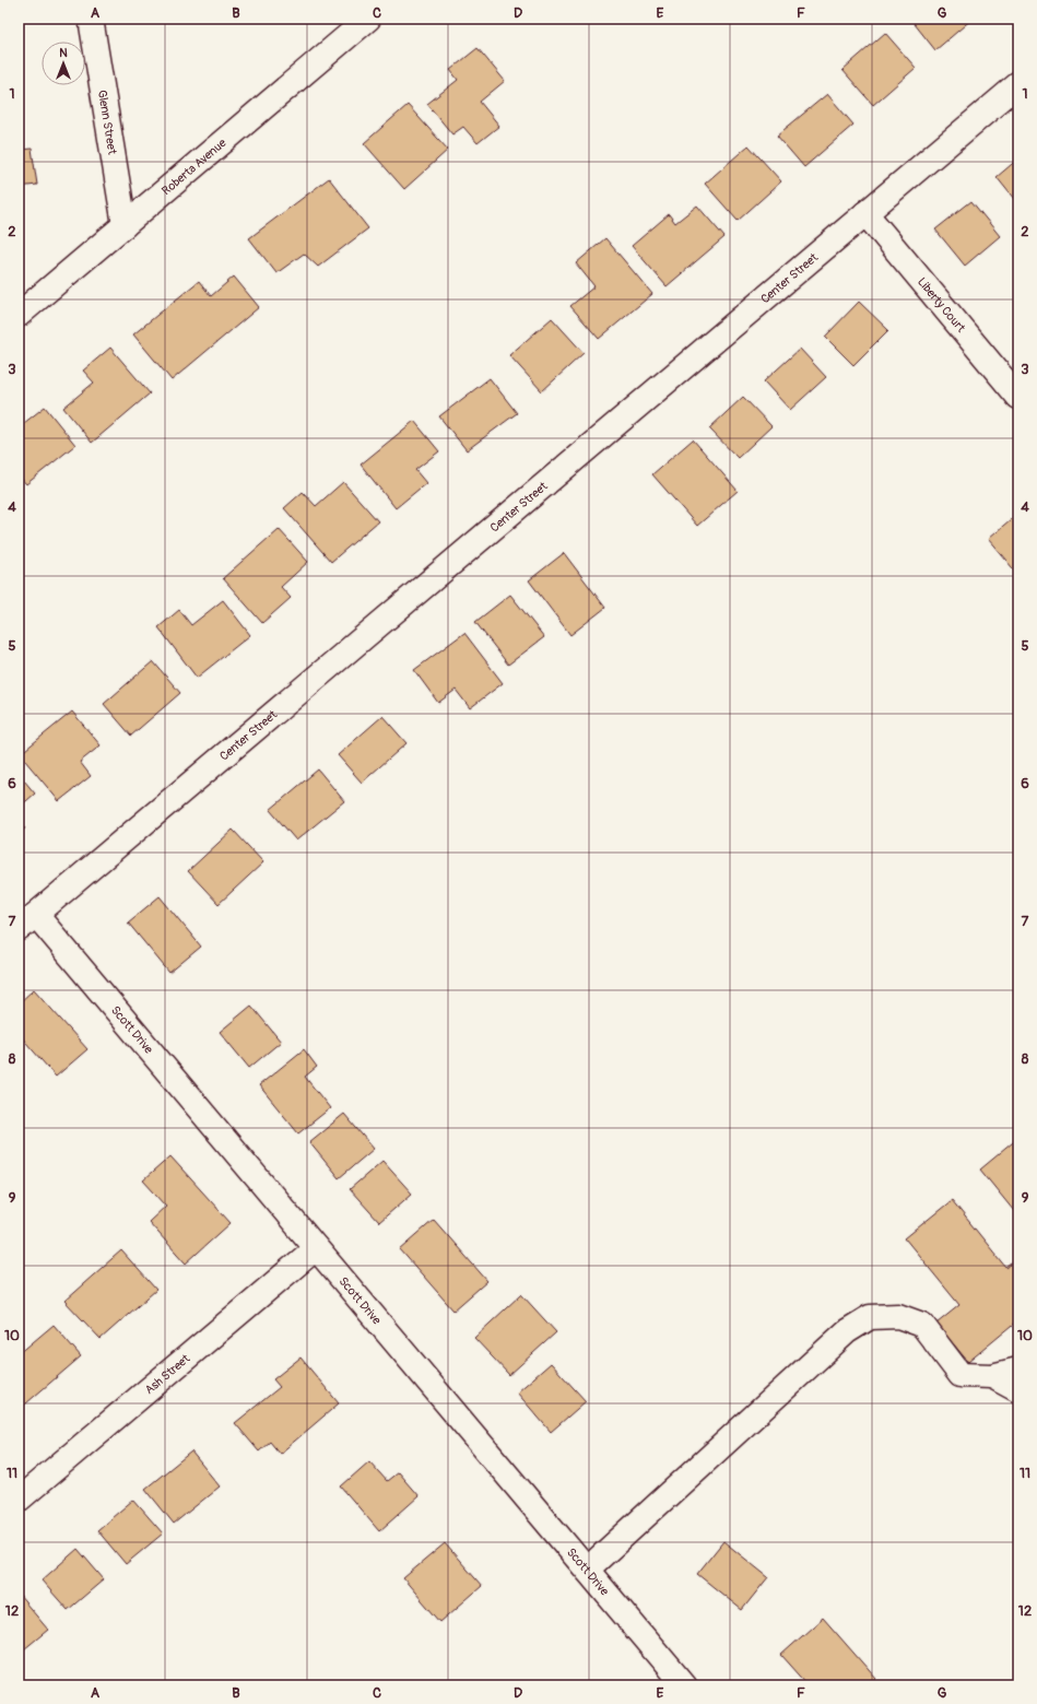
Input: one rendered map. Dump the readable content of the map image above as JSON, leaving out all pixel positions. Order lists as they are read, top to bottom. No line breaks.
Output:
{"streets":{"street":["Glenn Street","Roberta Avenue","Center Street","Liberty Court","Scott Drive","Ash Street"]},"crossings":[["Glenn Street","Roberta Avenue"],["Center Street","Liberty Court"],["Center Street","Scott Drive"],["Scott Drive","Ash Street"]],"north":"top","grid":{"columns":["A","B","C","D","E","F","G"],"rows":["1","2","3","4","5","6","7","8","9","10","11","12"]}}
